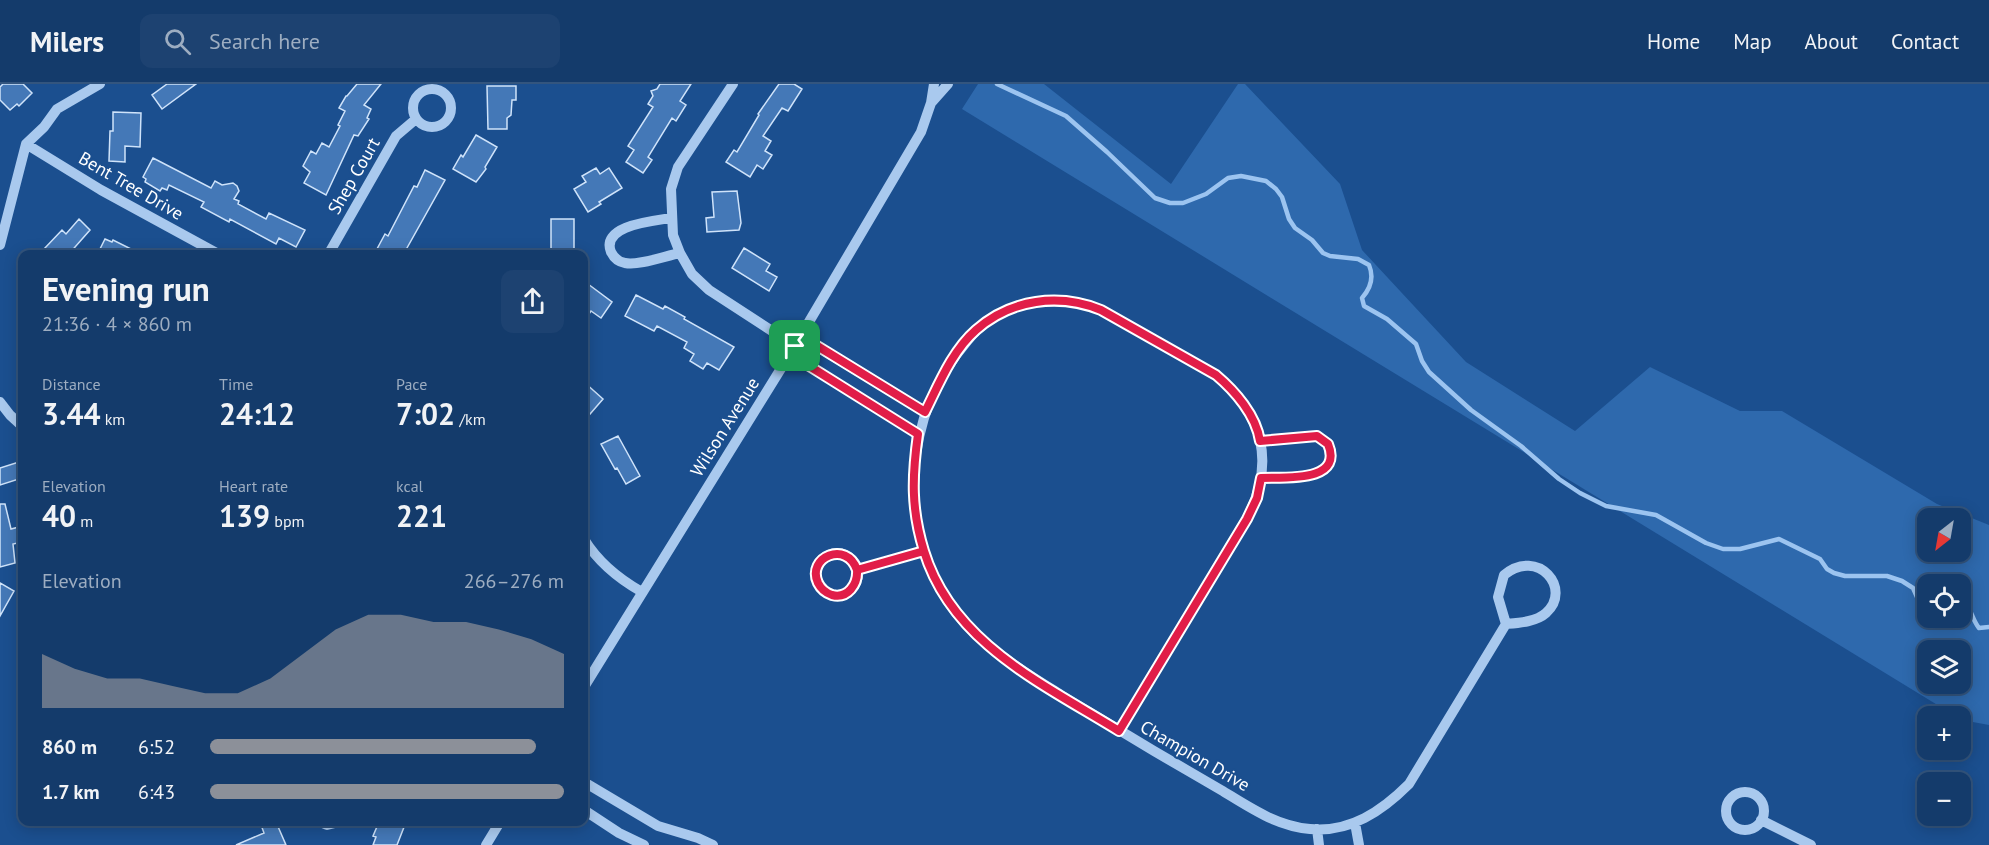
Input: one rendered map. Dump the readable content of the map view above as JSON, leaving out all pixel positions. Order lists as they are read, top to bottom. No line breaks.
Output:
{"streets":{"street":["Shep Court","Bent Tree Drive","Wilson Avenue","Champion Drive"]},"north":"bottom left","page":{"header":"Milers","search":"Search here","nav":["Home","Map","About","Contact"],"heading":["Evening run","21:36 · 4 × 860 m"],"stats":[["Distance","3.44 km"],["Time","24:12"],["Pace","7:02 /km"],["Elevation","40 m"],["Heart rate","139 bpm"],["kcal","221"]],"map_buttons":["+","−"],"chart":["Elevation","266–276 m"],"list":[{"name":"860 m","note":"6:52"},{"name":"1.7 km","note":"6:43"}]}}
